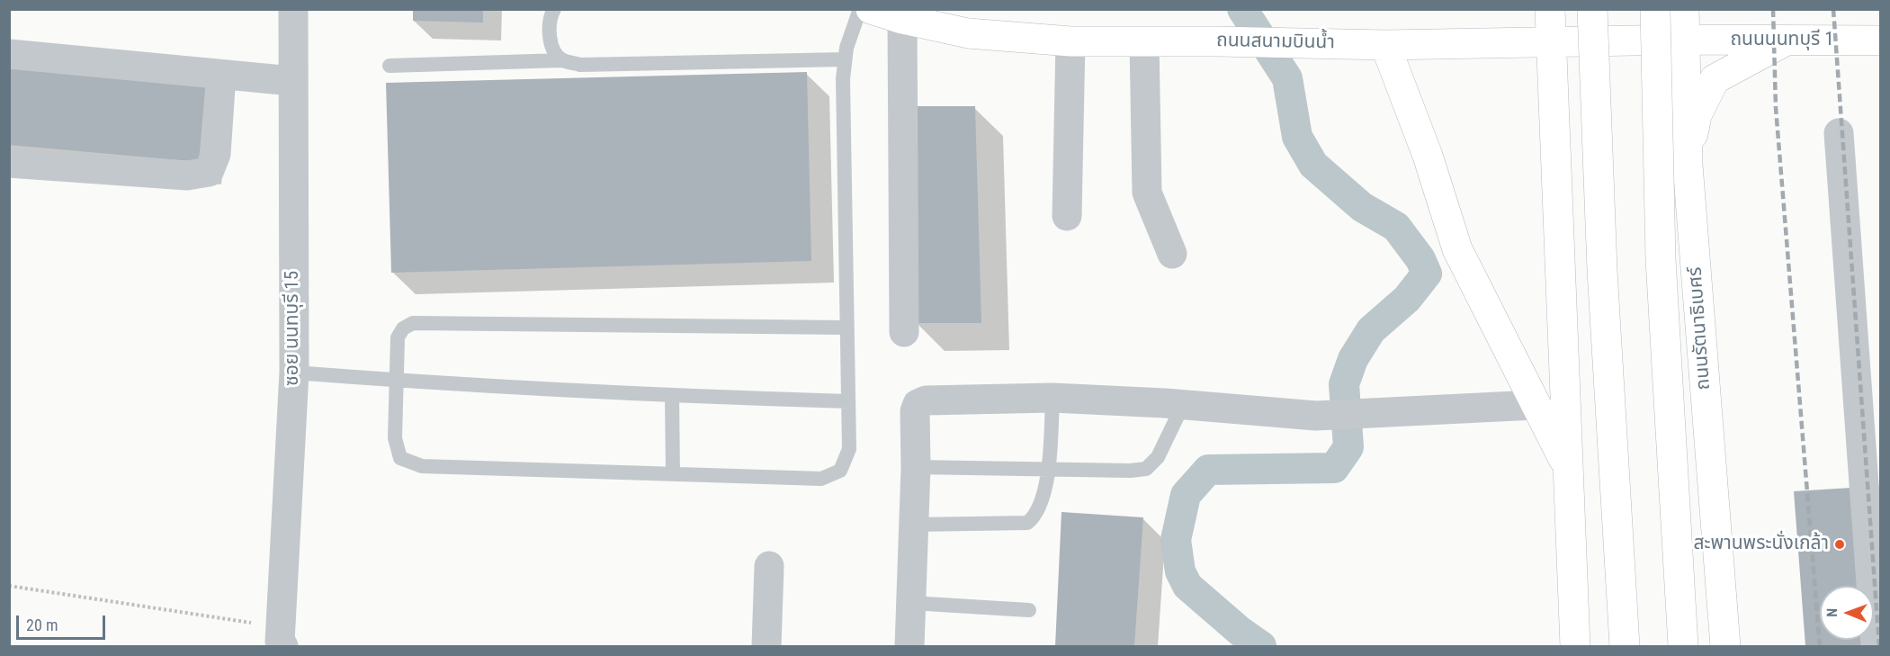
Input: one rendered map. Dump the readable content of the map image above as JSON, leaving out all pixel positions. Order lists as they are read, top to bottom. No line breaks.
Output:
{"streets":{"main road":["ถนนนนทบุรี 1","ถนนสนามบินน้ำ","ถนนรัตนาธิเบศร์"],"street":["ซอย นนทบุรี 15"]},"crossings":[["ถนนนนทบุรี 1","ถนนสนามบินน้ำ"],["ถนนนนทบุรี 1","ถนนรัตนาธิเบศร์"],["ถนนสนามบินน้ำ","ถนนรัตนาธิเบศร์"]],"places":["สะพานพระนั่งเกล้า"],"scale_bar":"20 m","north":"left"}
